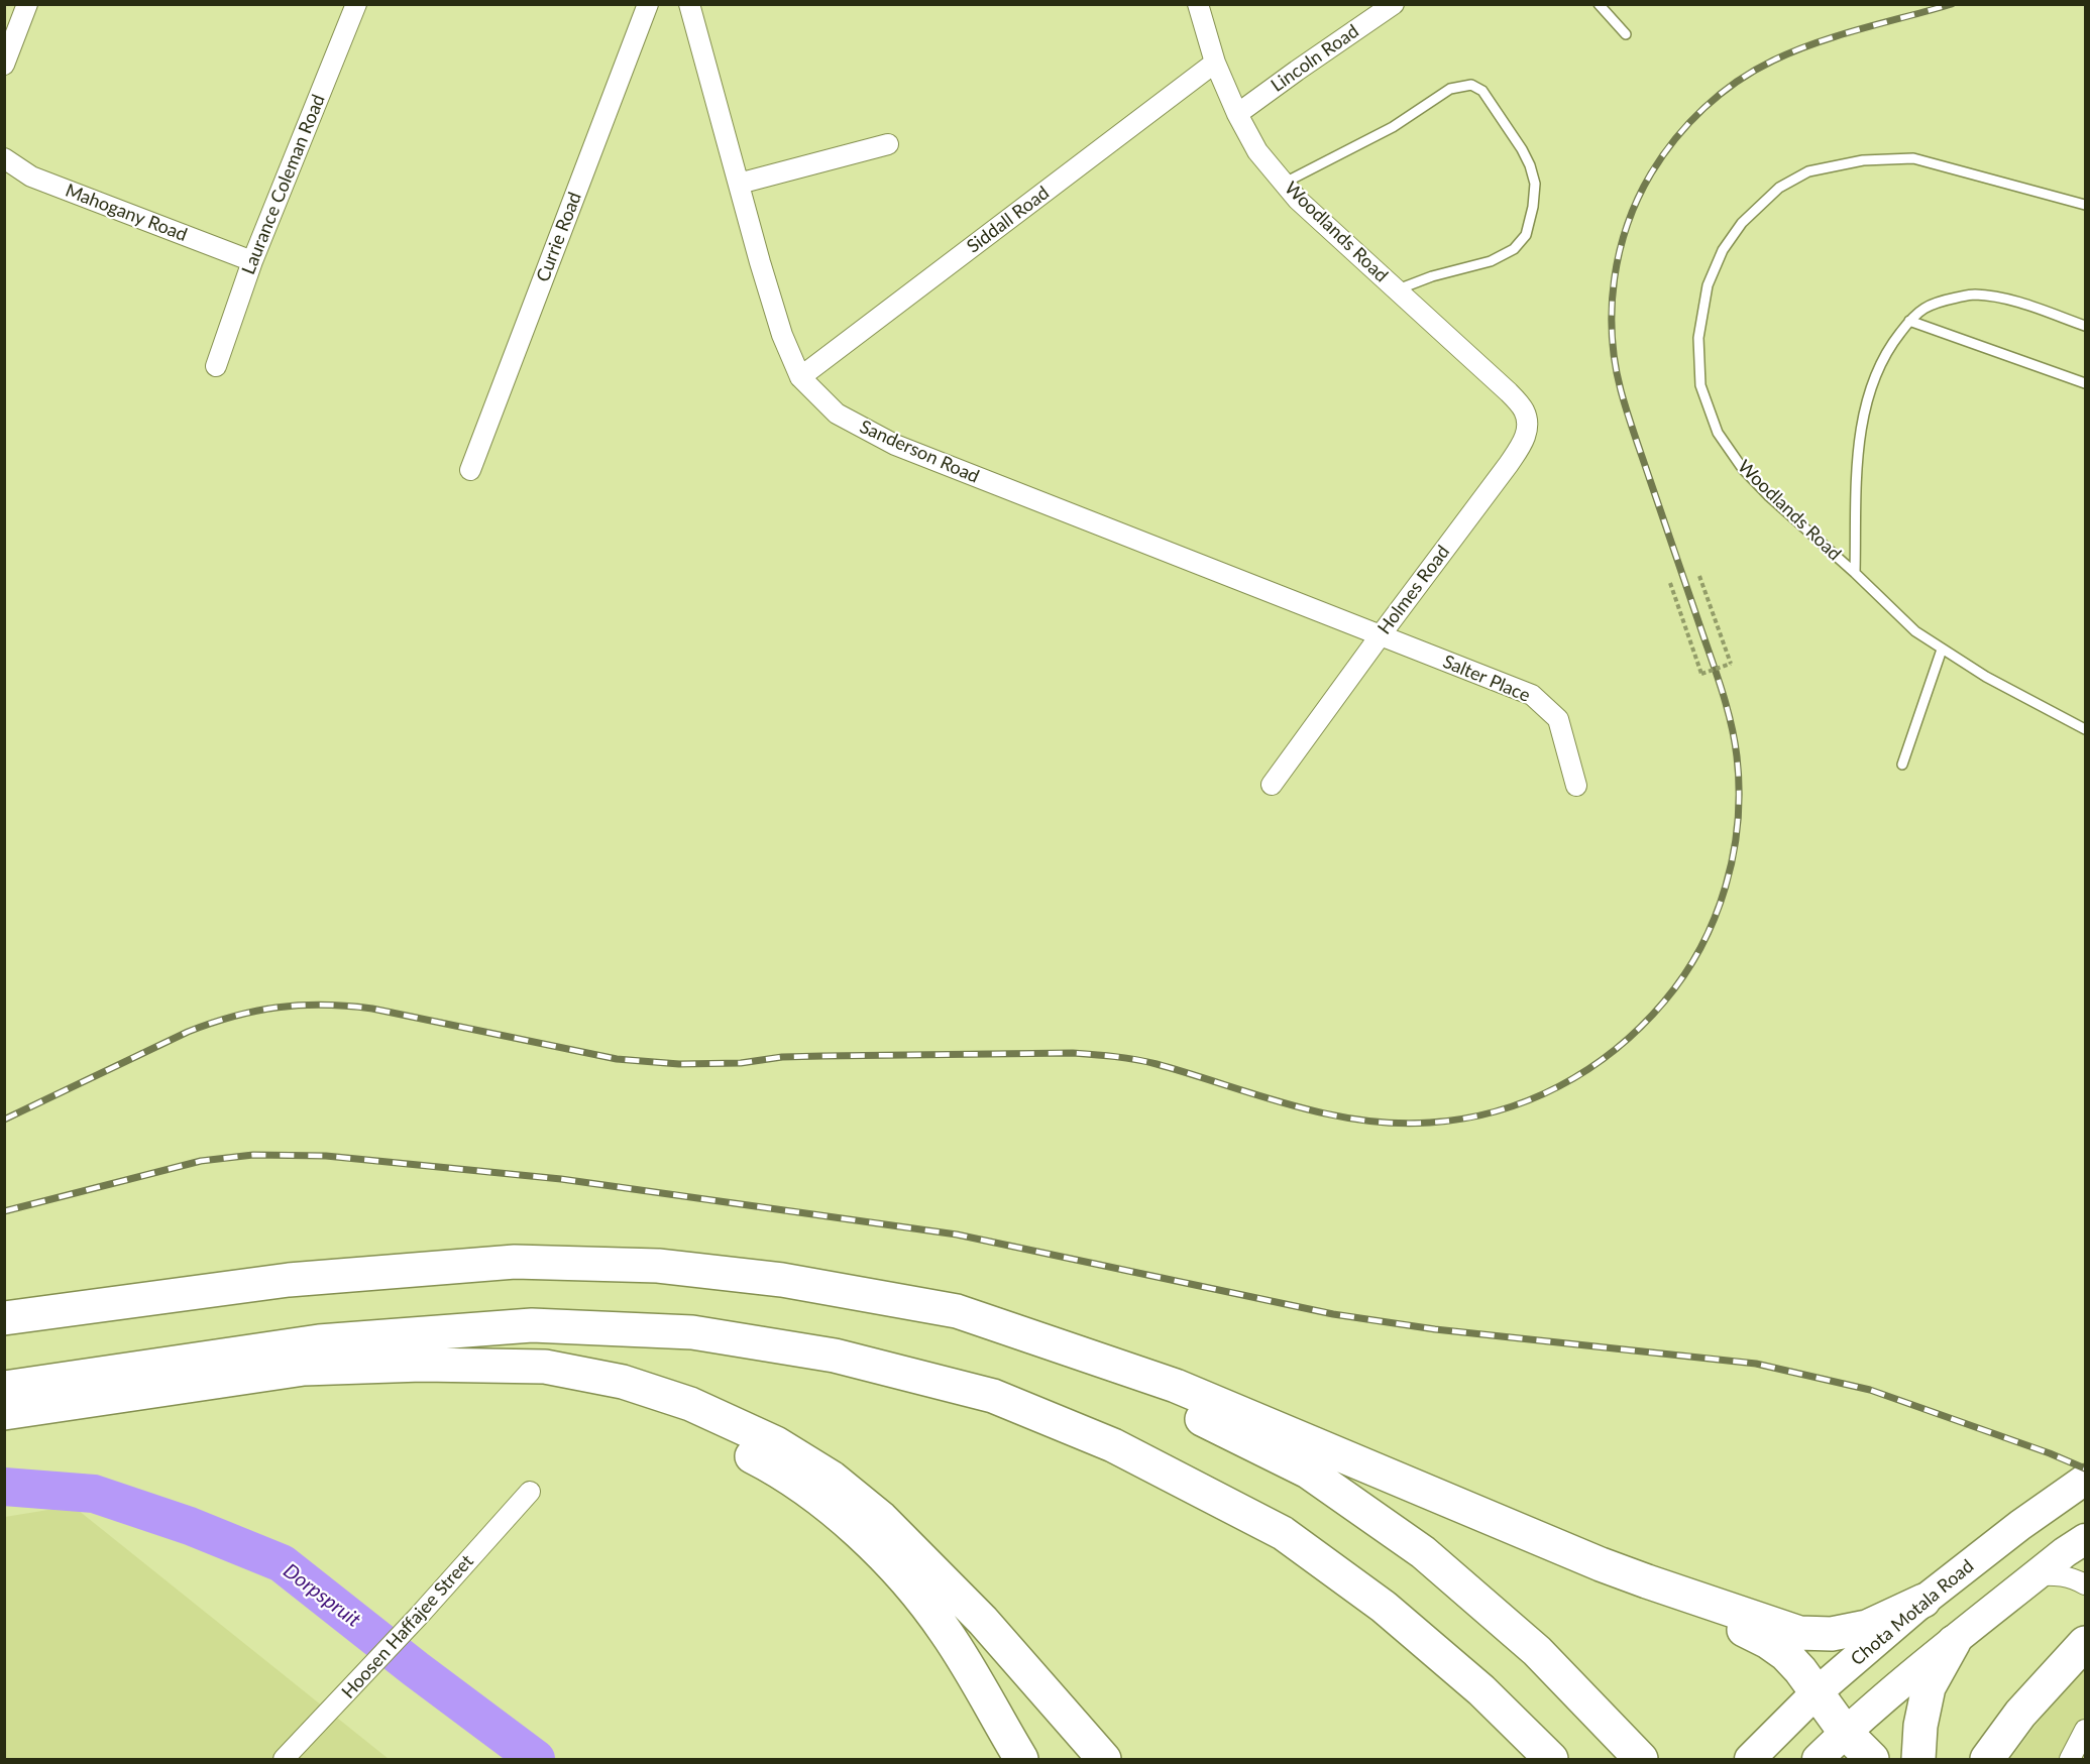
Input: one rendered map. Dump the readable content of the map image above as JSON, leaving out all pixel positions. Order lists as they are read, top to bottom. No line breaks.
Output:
{"streets":{"main road":["Chota Motala Road"],"street":["Lincoln Road","Laurance Coleman Road","Mahogany Road","Siddall Road","Woodlands Road","Currie Road","Sanderson Road","Holmes Road","Salter Place","Hoosen Haffajee Street"]},"crossings":[["Lincoln Road","Woodlands Road"],["Laurance Coleman Road","Mahogany Road"],["Siddall Road","Woodlands Road"],["Siddall Road","Sanderson Road"],["Woodlands Road","Holmes Road"],["Sanderson Road","Holmes Road"],["Sanderson Road","Salter Place"],["Holmes Road","Salter Place"]],"water":["Dorpspruit"]}
